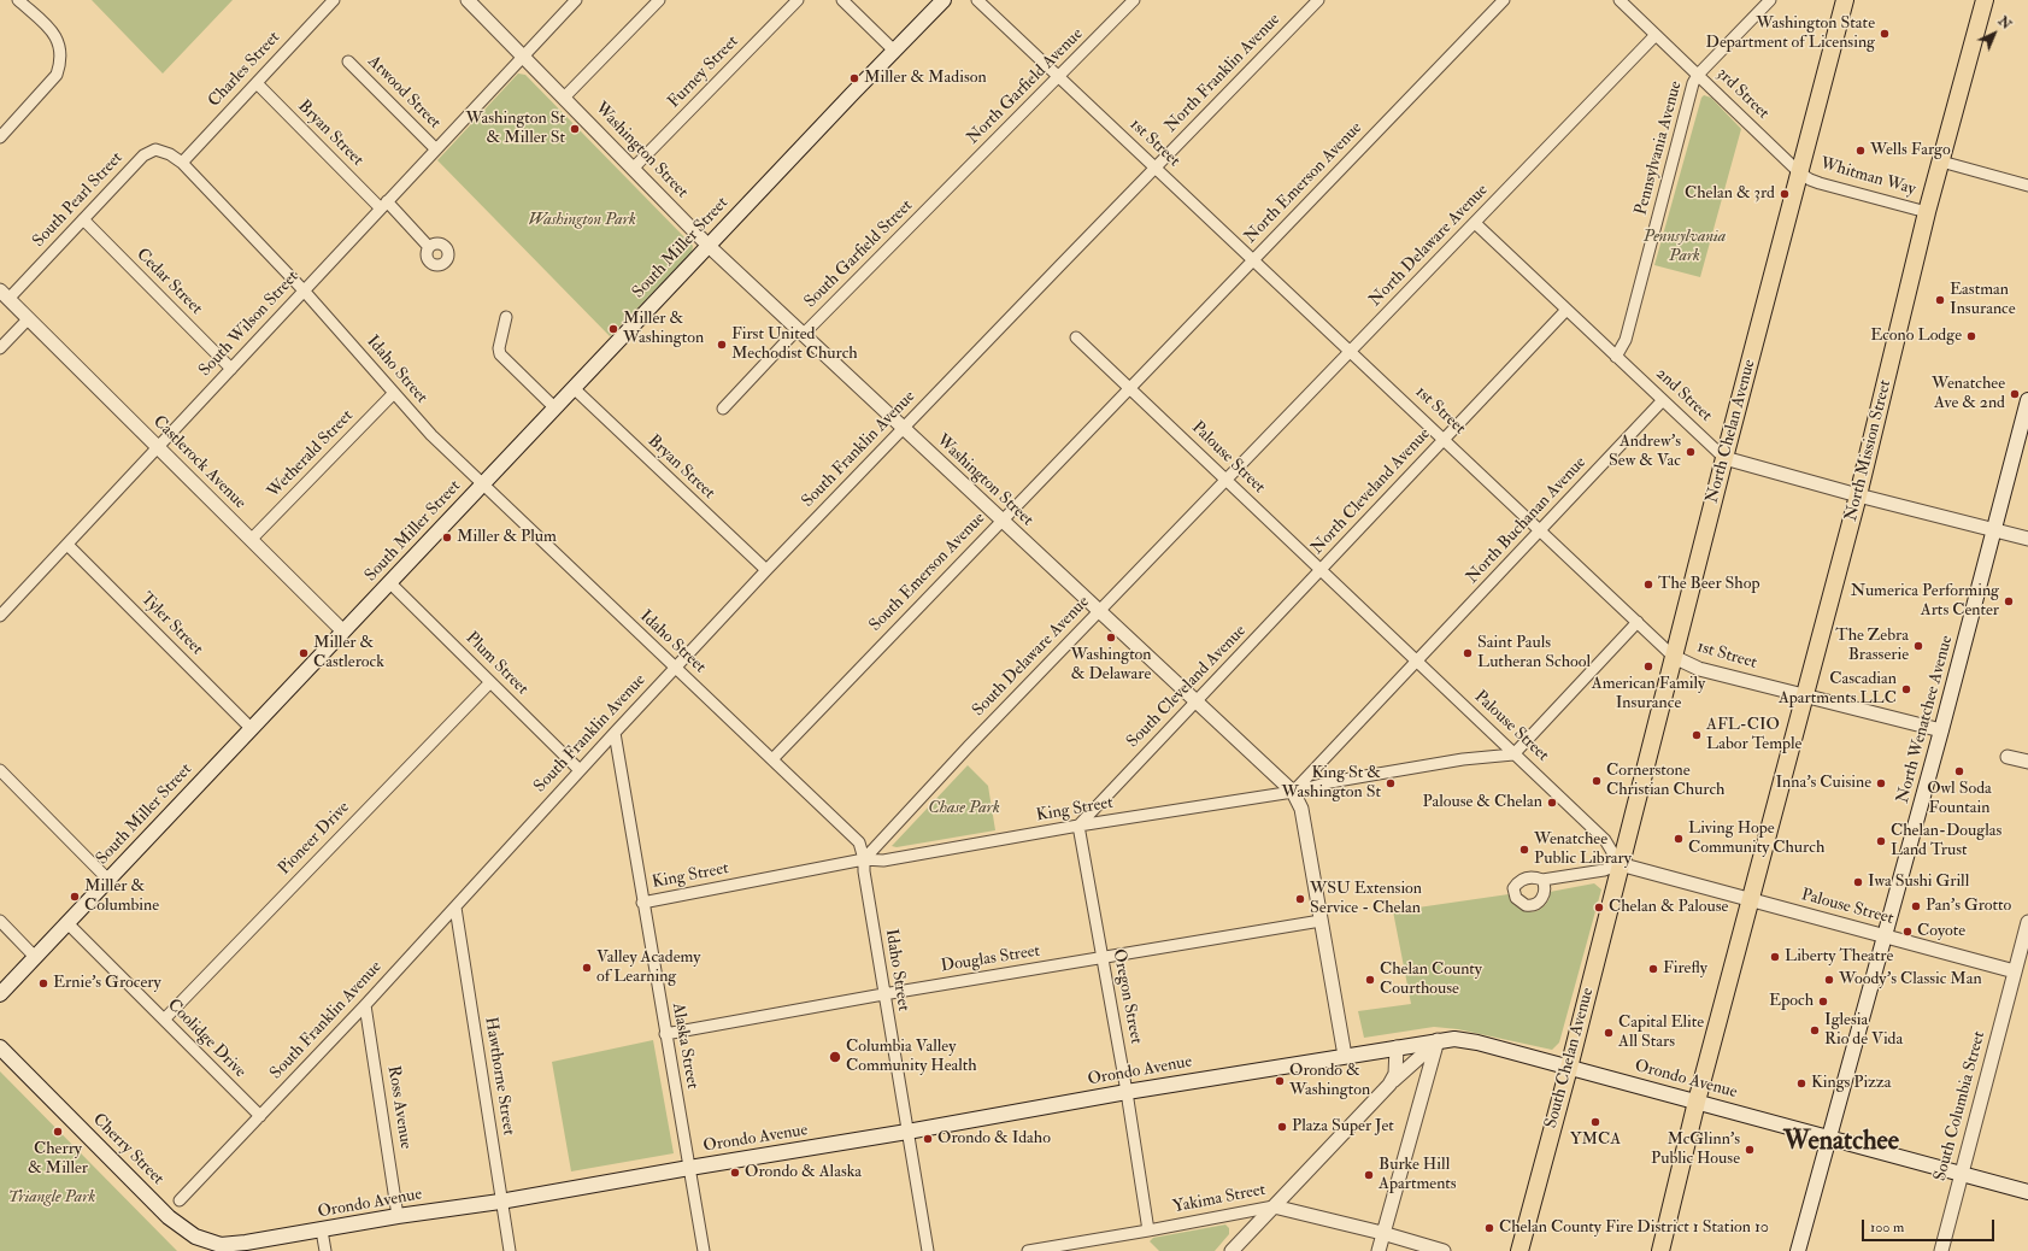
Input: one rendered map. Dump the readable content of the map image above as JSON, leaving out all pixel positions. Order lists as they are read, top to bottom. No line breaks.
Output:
{"streets":{"main road":["South Miller Street","North Chelan Avenue","North Mission Street","North Wenatchee Avenue","South Chelan Avenue","Orondo Avenue","Cherry Street"],"street":["Charles Street","Furney Street","North Franklin Avenue","North Garfield Avenue","Atwood Street","3rd Street","Bryan Street","1st Street","Pennsylvania Avenue","Washington Street","Whitman Way","North Emerson Avenue","South Pearl Street","North Delaware Avenue","South Garfield Street","Cedar Street","South Wilson Street","Idaho Street","2nd Street","South Franklin Avenue","Wetherald Street","Palouse Street","Castlerock Avenue","North Cleveland Avenue","North Buchanan Avenue","South Emerson Avenue","Tyler Street","South Delaware Avenue","Plum Street","South Cleveland Avenue","King Street","Pioneer Drive","Douglas Street","Oregon Street","Coolidge Drive","Alaska Street","Hawthorne Street","South Columbia Street","Ross Avenue","Yakima Street"]},"crossings":[["Charles Street","Bryan Street"],["Charles Street","South Pearl Street"],["Charles Street","Idaho Street"],["Furney Street","Washington Street"],["North Franklin Avenue","1st Street"],["North Franklin Avenue","South Franklin Avenue"],["North Garfield Avenue","1st Street"],["North Garfield Avenue","South Garfield Street"],["Atwood Street","South Wilson Street"],["3rd Street","Pennsylvania Avenue"],["3rd Street","Whitman Way"],["3rd Street","North Delaware Avenue"],["3rd Street","North Chelan Avenue"],["Bryan Street","South Miller Street"],["Bryan Street","South Wilson Street"],["Bryan Street","South Franklin Avenue"],["1st Street","North Emerson Avenue"],["1st Street","North Delaware Avenue"],["1st Street","North Chelan Avenue"],["1st Street","North Mission Street"],["1st Street","North Cleveland Avenue"],["1st Street","North Buchanan Avenue"],["1st Street","North Wenatchee Avenue"],["Pennsylvania Avenue","2nd Street"],["Washington Street","South Miller Street"],["Washington Street","South Garfield Street"],["Washington Street","South Wilson Street"],["Washington Street","South Franklin Avenue"],["Washington Street","North Buchanan Avenue"],["Washington Street","South Emerson Avenue"],["Washington Street","South Delaware Avenue"],["Washington Street","South Cleveland Avenue"],["Washington Street","King Street"],["Washington Street","Douglas Street"],["Washington Street","Orondo Avenue"],["Whitman Way","North Chelan Avenue"],["Whitman Way","North Mission Street"],["North Emerson Avenue","Palouse Street"],["North Emerson Avenue","South Emerson Avenue"],["South Pearl Street","Cedar Street"],["South Pearl Street","Idaho Street"],["South Pearl Street","Castlerock Avenue"],["North Delaware Avenue","2nd Street"],["North Delaware Avenue","Palouse Street"],["North Delaware Avenue","South Delaware Avenue"],["South Miller Street","Idaho Street"],["South Miller Street","Castlerock Avenue"],["South Miller Street","Tyler Street"],["South Miller Street","Plum Street"],["South Miller Street","Coolidge Drive"],["Cedar Street","South Wilson Street"],["South Wilson Street","Idaho Street"],["South Wilson Street","Castlerock Avenue"],["South Wilson Street","Tyler Street"],["Idaho Street","South Franklin Avenue"],["Idaho Street","Wetherald Street"],["Idaho Street","South Emerson Avenue"],["Idaho Street","South Delaware Avenue"],["Idaho Street","King Street"],["Idaho Street","Douglas Street"],["Idaho Street","Orondo Avenue"],["2nd Street","North Chelan Avenue"],["2nd Street","North Mission Street"],["2nd Street","North Cleveland Avenue"],["2nd Street","North Buchanan Avenue"],["2nd Street","North Wenatchee Avenue"],["North Chelan Avenue","Palouse Street"],["North Chelan Avenue","South Chelan Avenue"],["South Franklin Avenue","Plum Street"],["South Franklin Avenue","Coolidge Drive"],["South Franklin Avenue","Alaska Street"],["South Franklin Avenue","Hawthorne Street"],["South Franklin Avenue","Ross Avenue"],["North Mission Street","Palouse Street"],["North Mission Street","Orondo Avenue"],["Wetherald Street","Castlerock Avenue"],["Palouse Street","North Cleveland Avenue"],["Palouse Street","North Buchanan Avenue"],["Palouse Street","South Emerson Avenue"],["Palouse Street","South Delaware Avenue"],["Palouse Street","South Cleveland Avenue"],["Palouse Street","North Wenatchee Avenue"],["Palouse Street","King Street"],["Palouse Street","South Chelan Avenue"],["Palouse Street","South Columbia Street"],["North Cleveland Avenue","South Cleveland Avenue"],["North Buchanan Avenue","King Street"],["South Delaware Avenue","King Street"],["Plum Street","Pioneer Drive"],["South Cleveland Avenue","King Street"],["South Cleveland Avenue","Oregon Street"],["North Wenatchee Avenue","Orondo Avenue"],["King Street","Oregon Street"],["King Street","Alaska Street"],["Pioneer Drive","Coolidge Drive"],["Douglas Street","Oregon Street"],["Douglas Street","Alaska Street"],["Oregon Street","Orondo Avenue"],["Oregon Street","Yakima Street"],["Alaska Street","Orondo Avenue"],["South Chelan Avenue","Orondo Avenue"],["Orondo Avenue","Hawthorne Street"],["Orondo Avenue","South Columbia Street"],["Orondo Avenue","Ross Avenue"],["Orondo Avenue","Cherry Street"]],"districts":["Wenatchee"],"parks":["Washington Park","Pennsylvania Park","Chase Park","Triangle Park"],"places":["Washington State Department of Licensing","Miller & Madison","Washington St & Miller St","Wells Fargo","Chelan & 3rd","Eastman Insurance","Miller & Washington","Econo Lodge","First United Mechodist Church","Wenatchee Ave & 2nd","Andrew's Sew & Vac","Miller & Plum","The Beer Shop","Numerica Performing Arts Center","Washington & Delaware","The Zebra Brasserie","Miller & Castlerock","Saint Pauls Lutheran School","American Family Insurance","Cascadian Apartments LLC","AFL-CIO Labor Temple","Owl Soda Fountain","Cornerstone Christian Church","King St & Washington St","Inna's Cuisine","Palouse & Chelan","Living Hope Community Church","Chelan-Douglas Land Trust","Wenatchee Public Library","Iwa Sushi Grill","Miller & Columbine","WSU Extension Service - Chelan","Pan's Grotto","Chelan & Palouse","Coyote","Liberty Theatre","Valley Academy of Learning","Firefly","Chelan County Courthouse","Woody's Classic Man","Ernie's Grocery","Epoch","Iglesia Rio de Vida","Capital Elite All Stars","Columbia Valley Community Health","Orondo & Washington","Kings Pizza","YMCA","Plaza Super Jet","Cherry & Miller","Orondo & Idaho","McGlinn's Public House","Orondo & Alaska","Burke Hill Apartments","Chelan County Fire District 1 Station 10"],"scale_bar":"100 m","north":"top right"}
